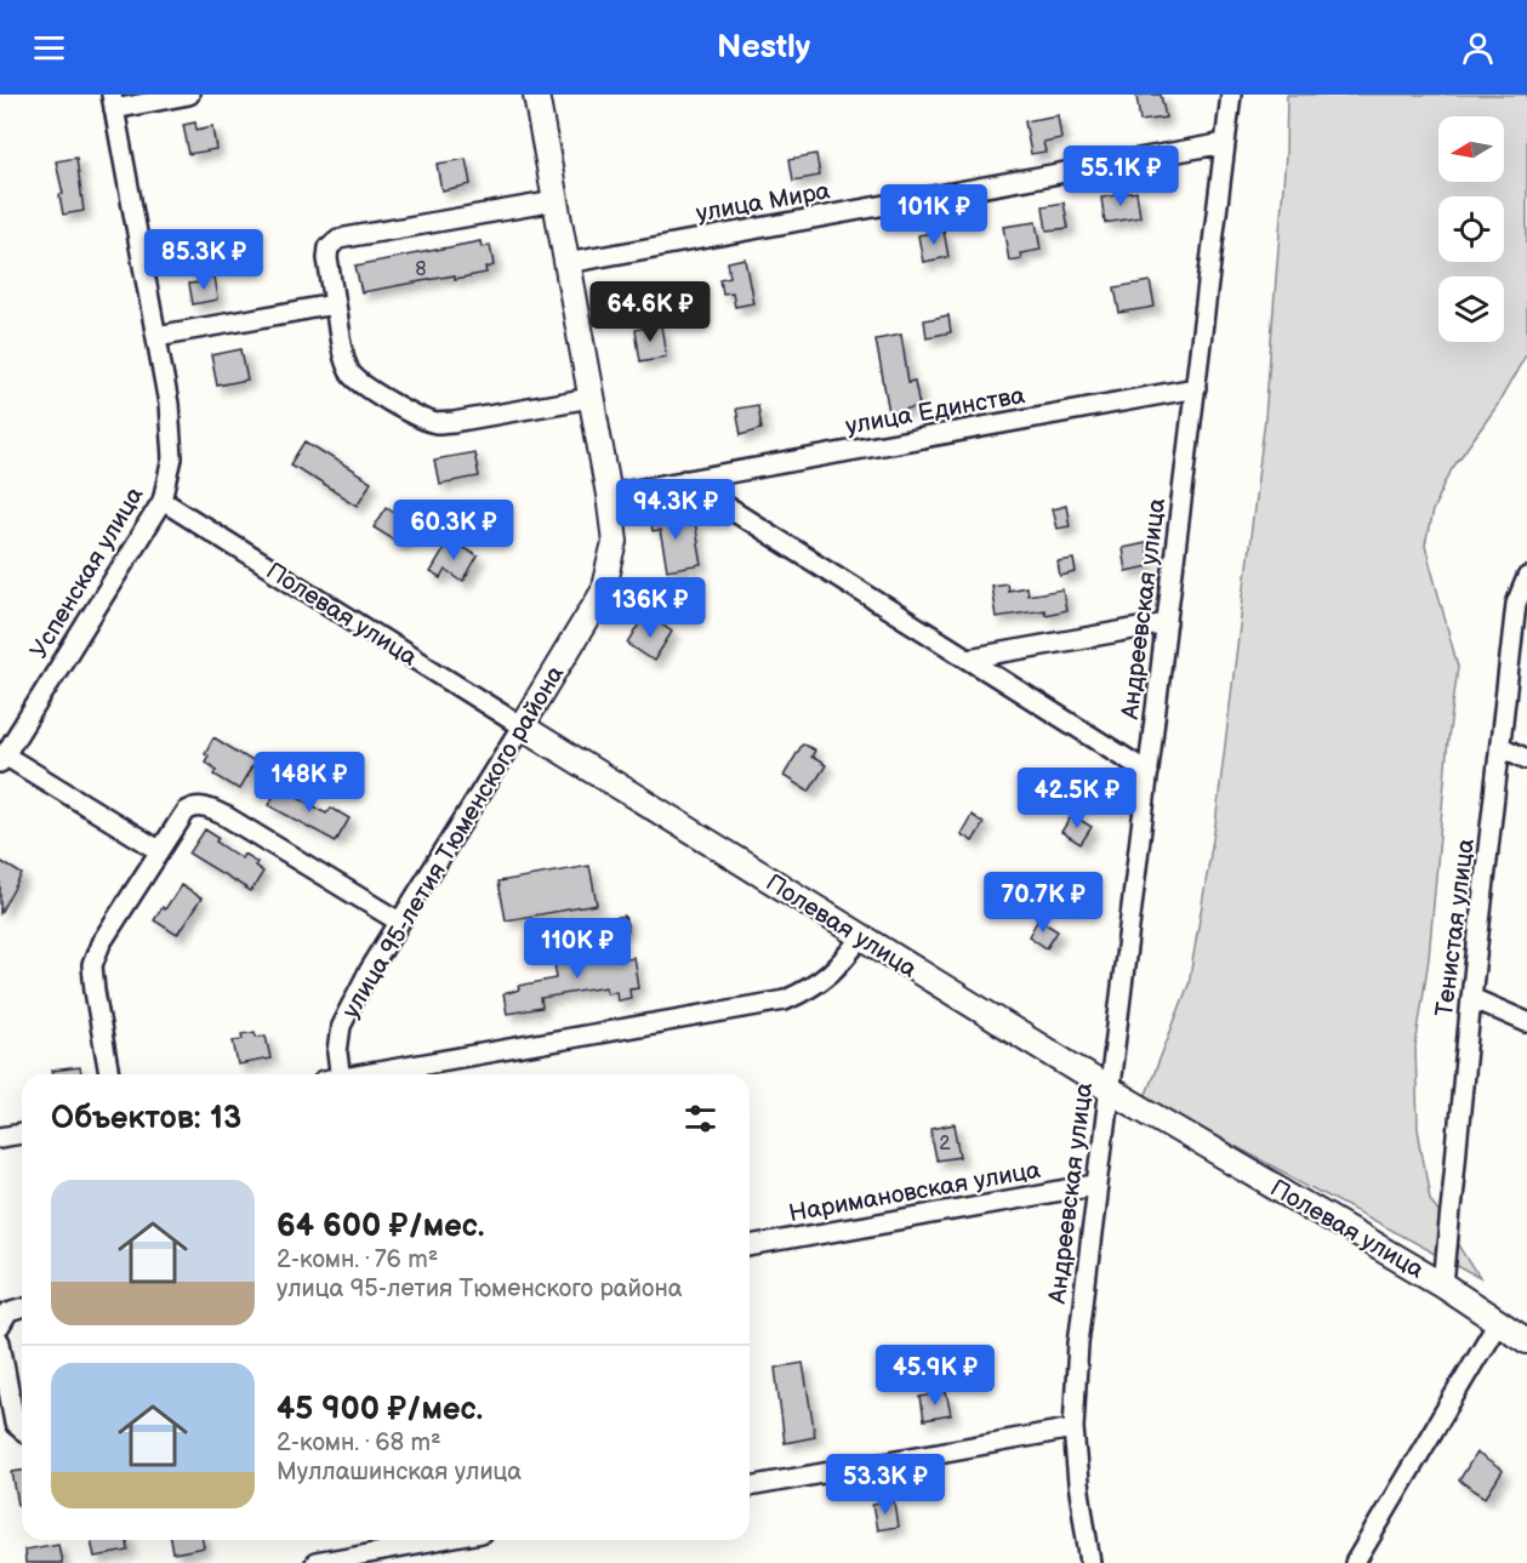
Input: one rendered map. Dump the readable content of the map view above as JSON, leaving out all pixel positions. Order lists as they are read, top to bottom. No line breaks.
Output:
{"streets":{"street":["улица Мира","улица Единства","Успенская улица","Андреевская улица","Полевая улица","улица 95-летия Тюменского района","Тенистая улица","Наримановская улица"]},"crossings":[["улица Мира","Андреевская улица"],["улица Мира","улица 95-летия Тюменского района"],["улица Единства","Андреевская улица"],["улица Единства","улица 95-летия Тюменского района"],["Успенская улица","Полевая улица"],["Андреевская улица","Полевая улица"],["Андреевская улица","Наримановская улица"],["Полевая улица","улица 95-летия Тюменского района"],["Полевая улица","Тенистая улица"]],"house_numbers":["8","2"],"north":"left","page":{"header":"Nestly","price":["55.1K ₽","101K ₽","85.3K ₽","64.6K ₽","94.3K ₽","60.3K ₽","136K ₽","148K ₽","42.5K ₽","70.7K ₽","110K ₽","45.9K ₽","53.3K ₽"],"heading":"Объектов: 13","list":[{"name":"64 600 ₽/мес.","note":"2-комн. · 76 m² · улица 95-летия Тюменского района"},{"name":"45 900 ₽/мес.","note":"2-комн. · 68 m² · Муллашинская улица"}]}}
